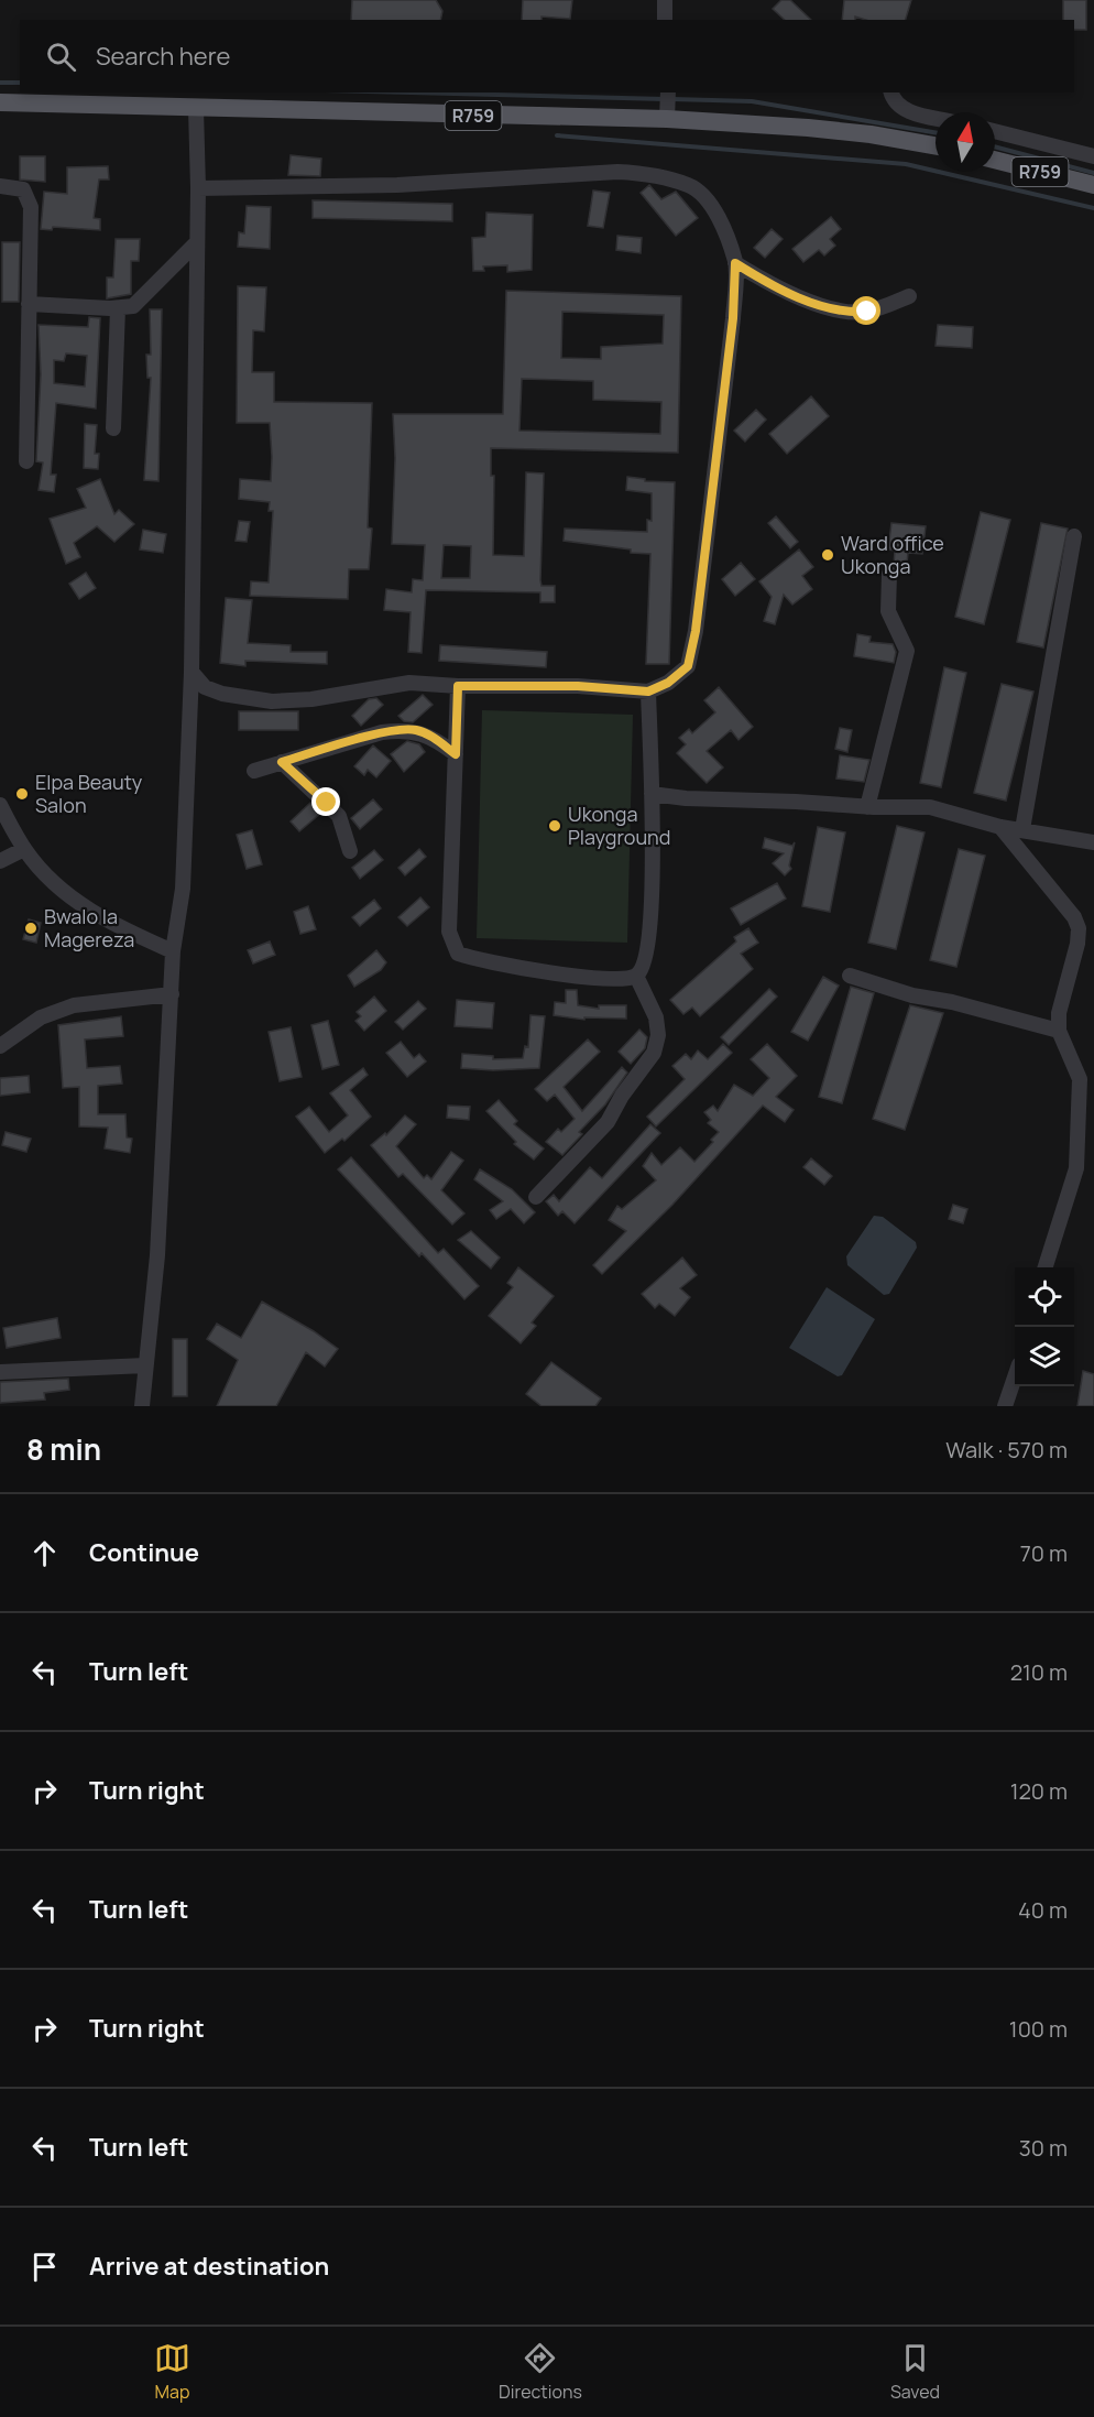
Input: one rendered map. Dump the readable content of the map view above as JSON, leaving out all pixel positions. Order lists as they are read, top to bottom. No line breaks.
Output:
{"streets":{"main road":["R759"]},"places":["Ward office Ukonga","Elpa Beauty Salon","Ukonga Playground","Bwalo la Magereza"],"north":"top","page":{"search":"Search here","heading":["8 min","Walk · 570 m"],"list":[["Continue","70 m"],["Turn left","210 m"],["Turn right","120 m"],["Turn left","40 m"],["Turn right","100 m"],["Turn left","30 m"],"Arrive at destination"],"nav":["Map","Directions","Saved"]}}
